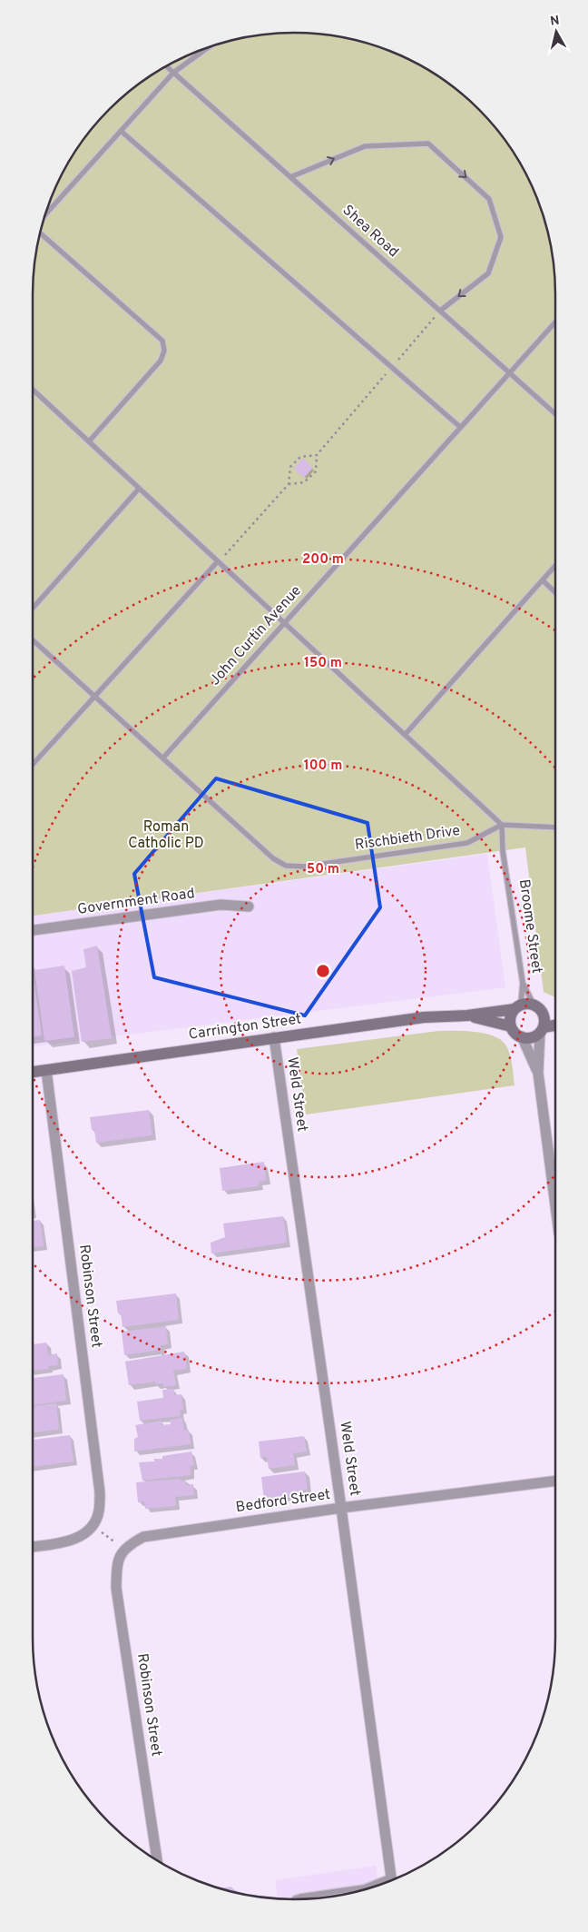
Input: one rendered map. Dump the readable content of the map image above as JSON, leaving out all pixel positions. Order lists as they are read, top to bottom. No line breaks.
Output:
{"streets":{"street":["Government Road","Carrington Street","Weld Street","Robinson Street","Bedford Street"],"lane":["Shea Road","John Curtin Avenue","Rischbieth Drive","Broome Street"]},"crossings":[["Shea Road","John Curtin Avenue"],["John Curtin Avenue","Rischbieth Drive"],["Rischbieth Drive","Broome Street"],["Broome Street","Carrington Street"],["Carrington Street","Weld Street"],["Carrington Street","Robinson Street"],["Weld Street","Bedford Street"],["Robinson Street","Bedford Street"]],"parks":["Roman Catholic PD"],"north":"top","rings":["200 m","150 m","100 m","50 m"]}
